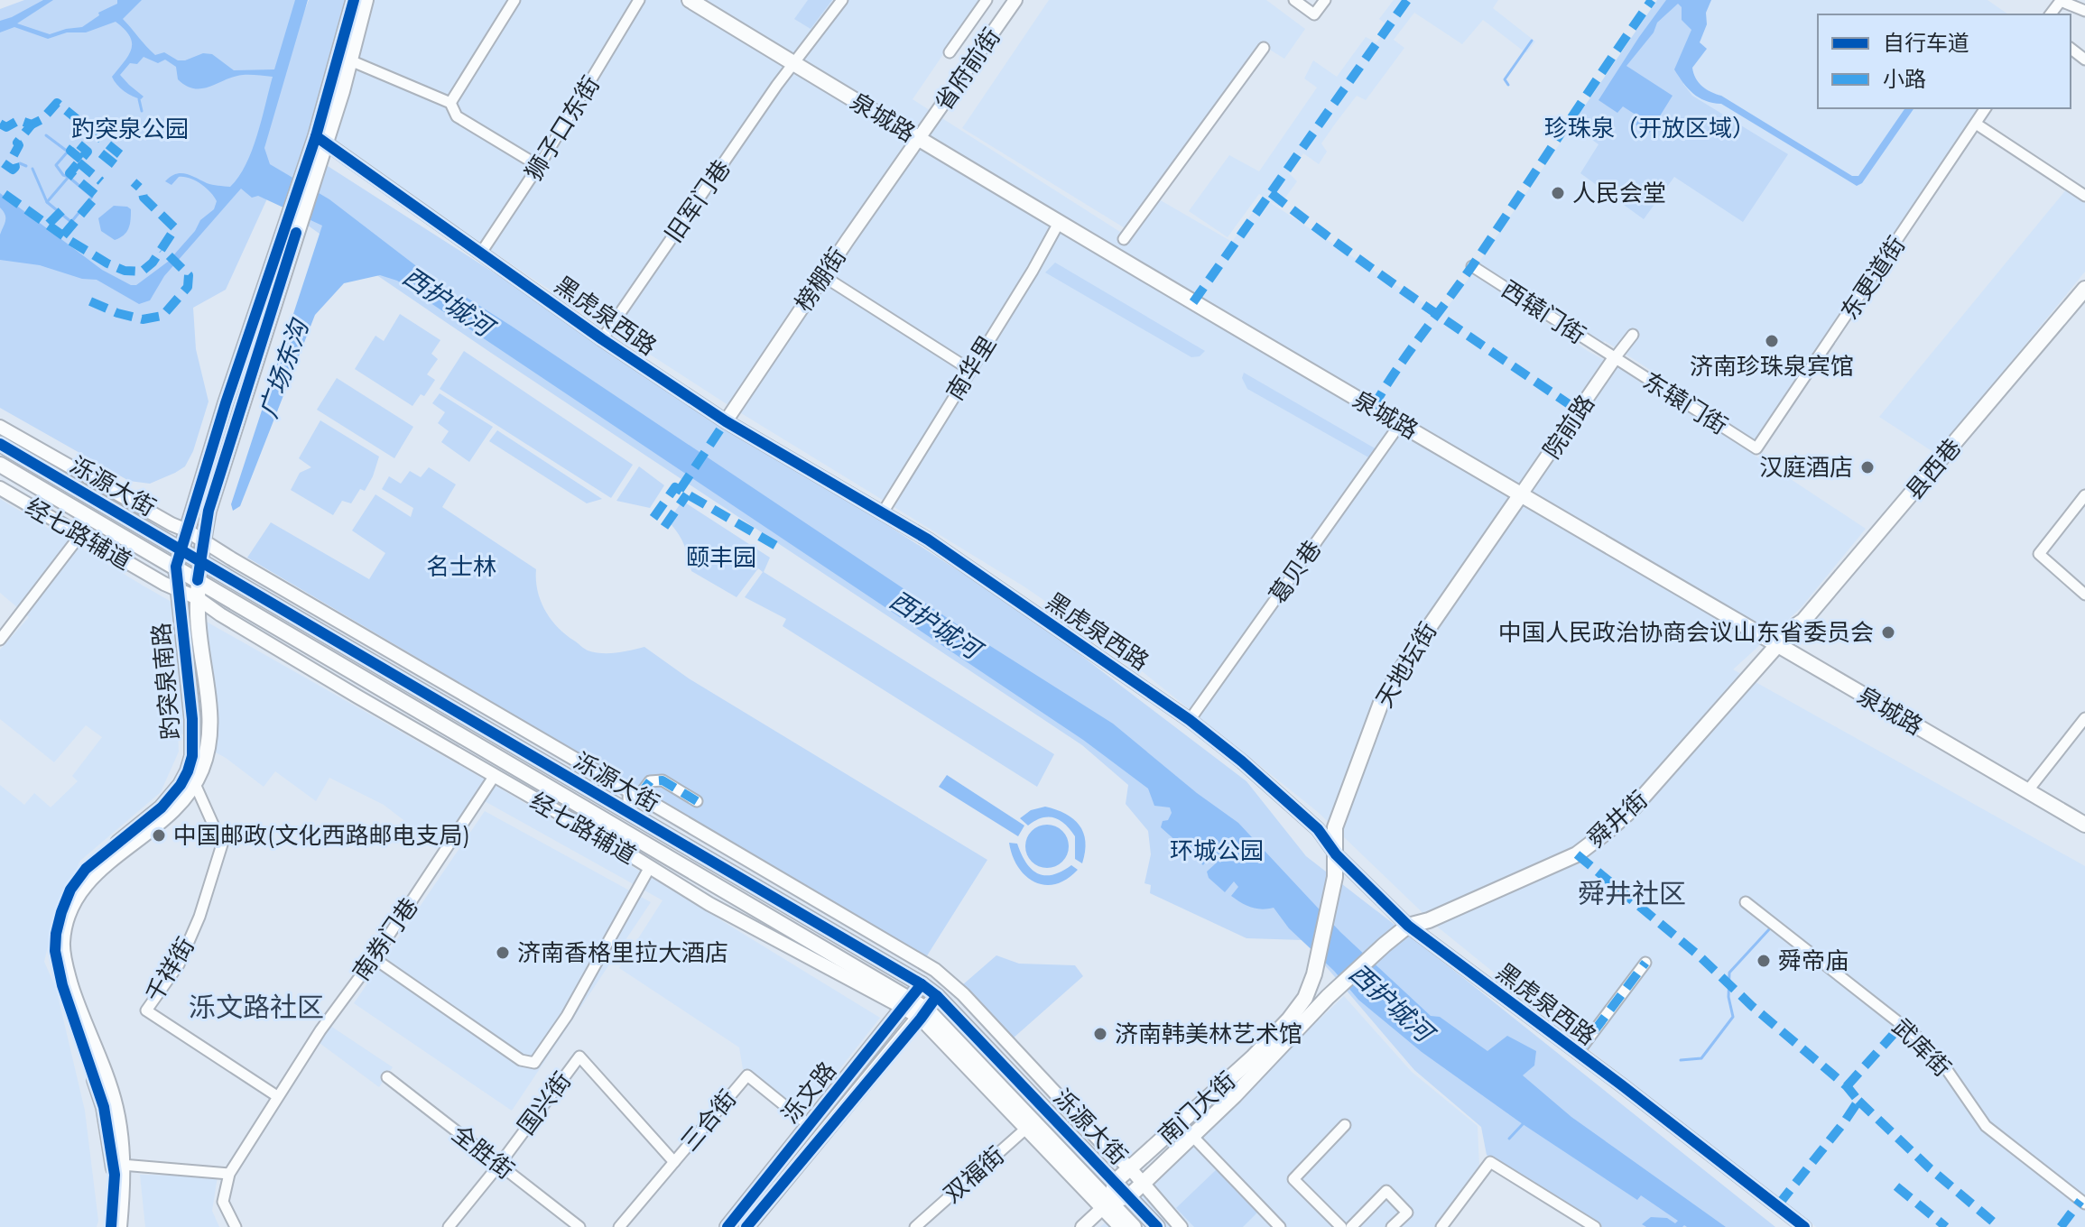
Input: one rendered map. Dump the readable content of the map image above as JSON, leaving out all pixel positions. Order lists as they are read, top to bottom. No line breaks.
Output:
{"streets":{"main road":["泉城路","县西巷","泺源大街","天地坛街","趵突泉南路","舜井街","泺文路","南门大街"],"street":["省府前街","狮子口东街","旧军门巷","东更道街","榜棚街","西辕门街","黑虎泉西路","南华里","东辕门街","院前路","经七路辅道","葛贝巷","南券门巷","千祥街","武库街","国兴街","三合街","全胜街","双福街"]},"crossings":[["省府前街","泉城路"],["省府前街","榜棚街"],["泉城路","旧军门巷"],["泉城路","榜棚街"],["泉城路","南华里"],["泉城路","院前路"],["泉城路","县西巷"],["泉城路","葛贝巷"],["泉城路","天地坛街"],["泉城路","舜井街"],["狮子口东街","黑虎泉西路"],["旧军门巷","黑虎泉西路"],["东更道街","东辕门街"],["榜棚街","黑虎泉西路"],["西辕门街","东辕门街"],["西辕门街","院前路"],["黑虎泉西路","南华里"],["黑虎泉西路","葛贝巷"],["黑虎泉西路","天地坛街"],["黑虎泉西路","趵突泉南路"],["黑虎泉西路","舜井街"],["黑虎泉西路","南门大街"],["东辕门街","院前路"],["院前路","天地坛街"],["县西巷","舜井街"],["泺源大街","经七路辅道"],["泺源大街","趵突泉南路"],["泺源大街","泺文路"],["泺源大街","南门大街"],["泺源大街","双福街"],["经七路辅道","趵突泉南路"],["经七路辅道","南券门巷"],["经七路辅道","泺文路"],["天地坛街","南门大街"],["趵突泉南路","千祥街"],["舜井街","南门大街"],["南券门巷","千祥街"],["泺文路","三合街"],["国兴街","三合街"],["国兴街","全胜街"]],"districts":["舜井社区","泺文路社区"],"water":["西护城河","广场东沟"],"parks":["珍珠泉（开放区域）","趵突泉公园","颐丰园","名士林","环城公园"],"places":["人民会堂","济南珍珠泉宾馆","汉庭酒店","中国人民政治协商会议山东省委员会","中国邮政(文化西路邮电支局)","济南香格里拉大酒店","舜帝庙","济南韩美林艺术馆"],"legend":["自行车道","小路"]}
